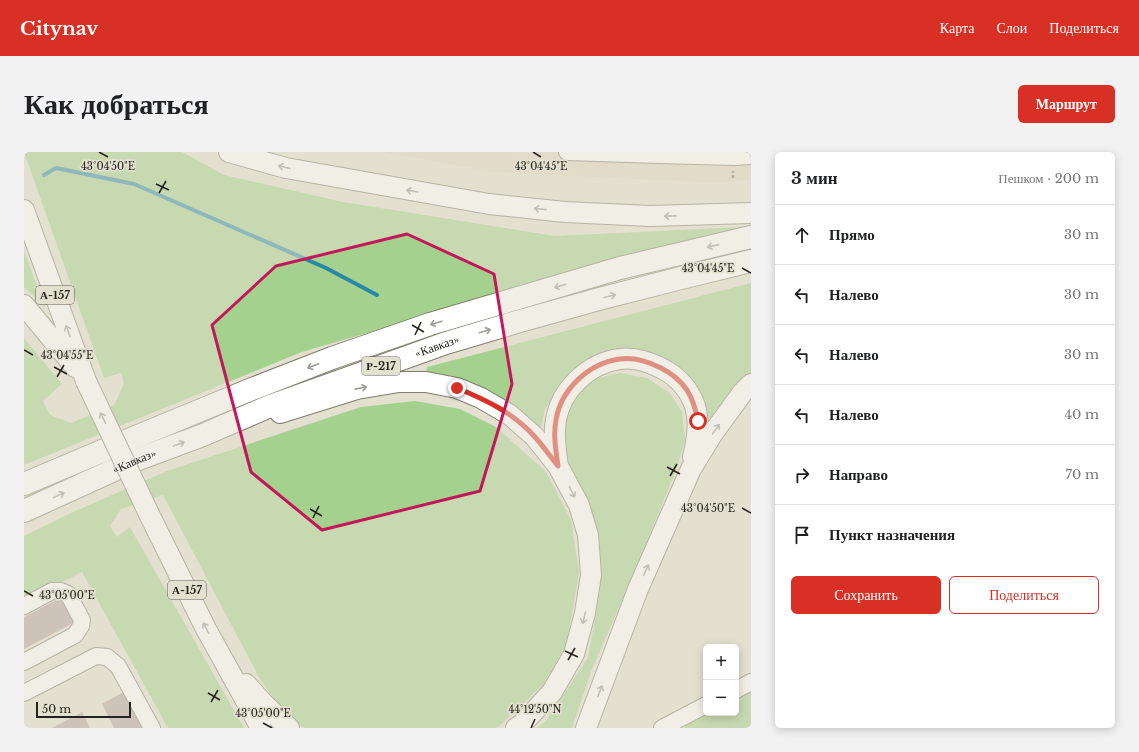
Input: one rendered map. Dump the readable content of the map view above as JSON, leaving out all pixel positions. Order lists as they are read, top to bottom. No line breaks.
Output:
{"streets":{"highway":["«Кавказ»","Р-217"],"main road":["А-157"]},"scale_bar":"50 m","page":{"header":"Citynav","nav":["Карта","Слои","Поделиться"],"buttons":["Маршрут",["Сохранить","Поделиться"]],"title":"Как добраться","heading":["3 мин","Пешком · 200 m"],"list":[["Прямо","30 m"],["Налево","30 m"],["Налево","30 m"],["Налево","40 m"],["Направо","70 m"],"Пункт назначения"],"map_buttons":["+","−"],"scale":"50 m"},"coordinates":["43°04'50\"E","43°04'45\"E","43°04'55\"E","43°05'00\"E","44°12'50\"N"]}
